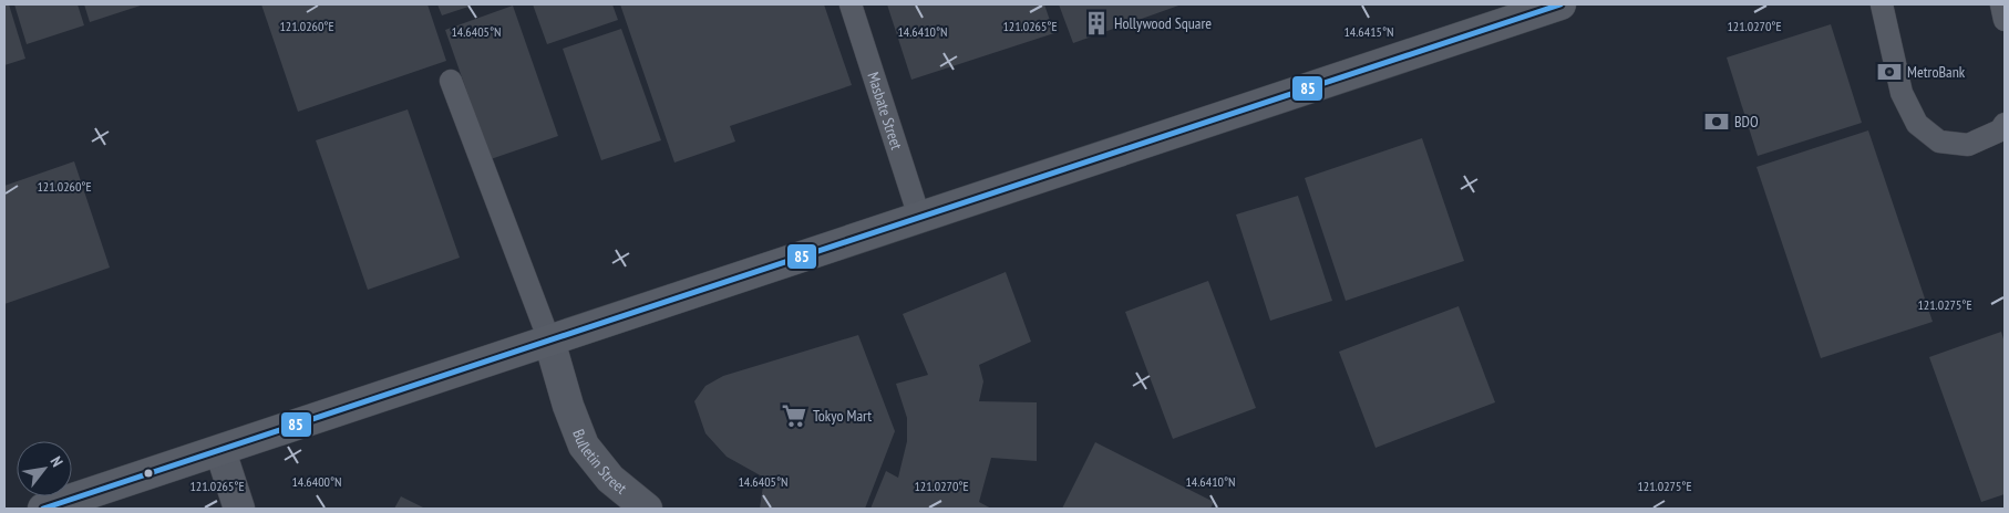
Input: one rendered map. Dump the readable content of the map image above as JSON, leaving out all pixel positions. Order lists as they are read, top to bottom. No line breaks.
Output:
{"streets":{"street":["Bulletin Street"],"lane":["Masbate Street"]},"places":{"building":["Hollywood Square"],"bank":["MetroBank","BDO"],"supermarket":["Tokyo Mart"]},"lines":["transit line 85"],"north":"top right","coordinates":["121.0260°E","121.0265°E","121.0270°E","14.6405°N","14.6410°N","14.6415°N","121.0275°E","14.6400°N"]}
